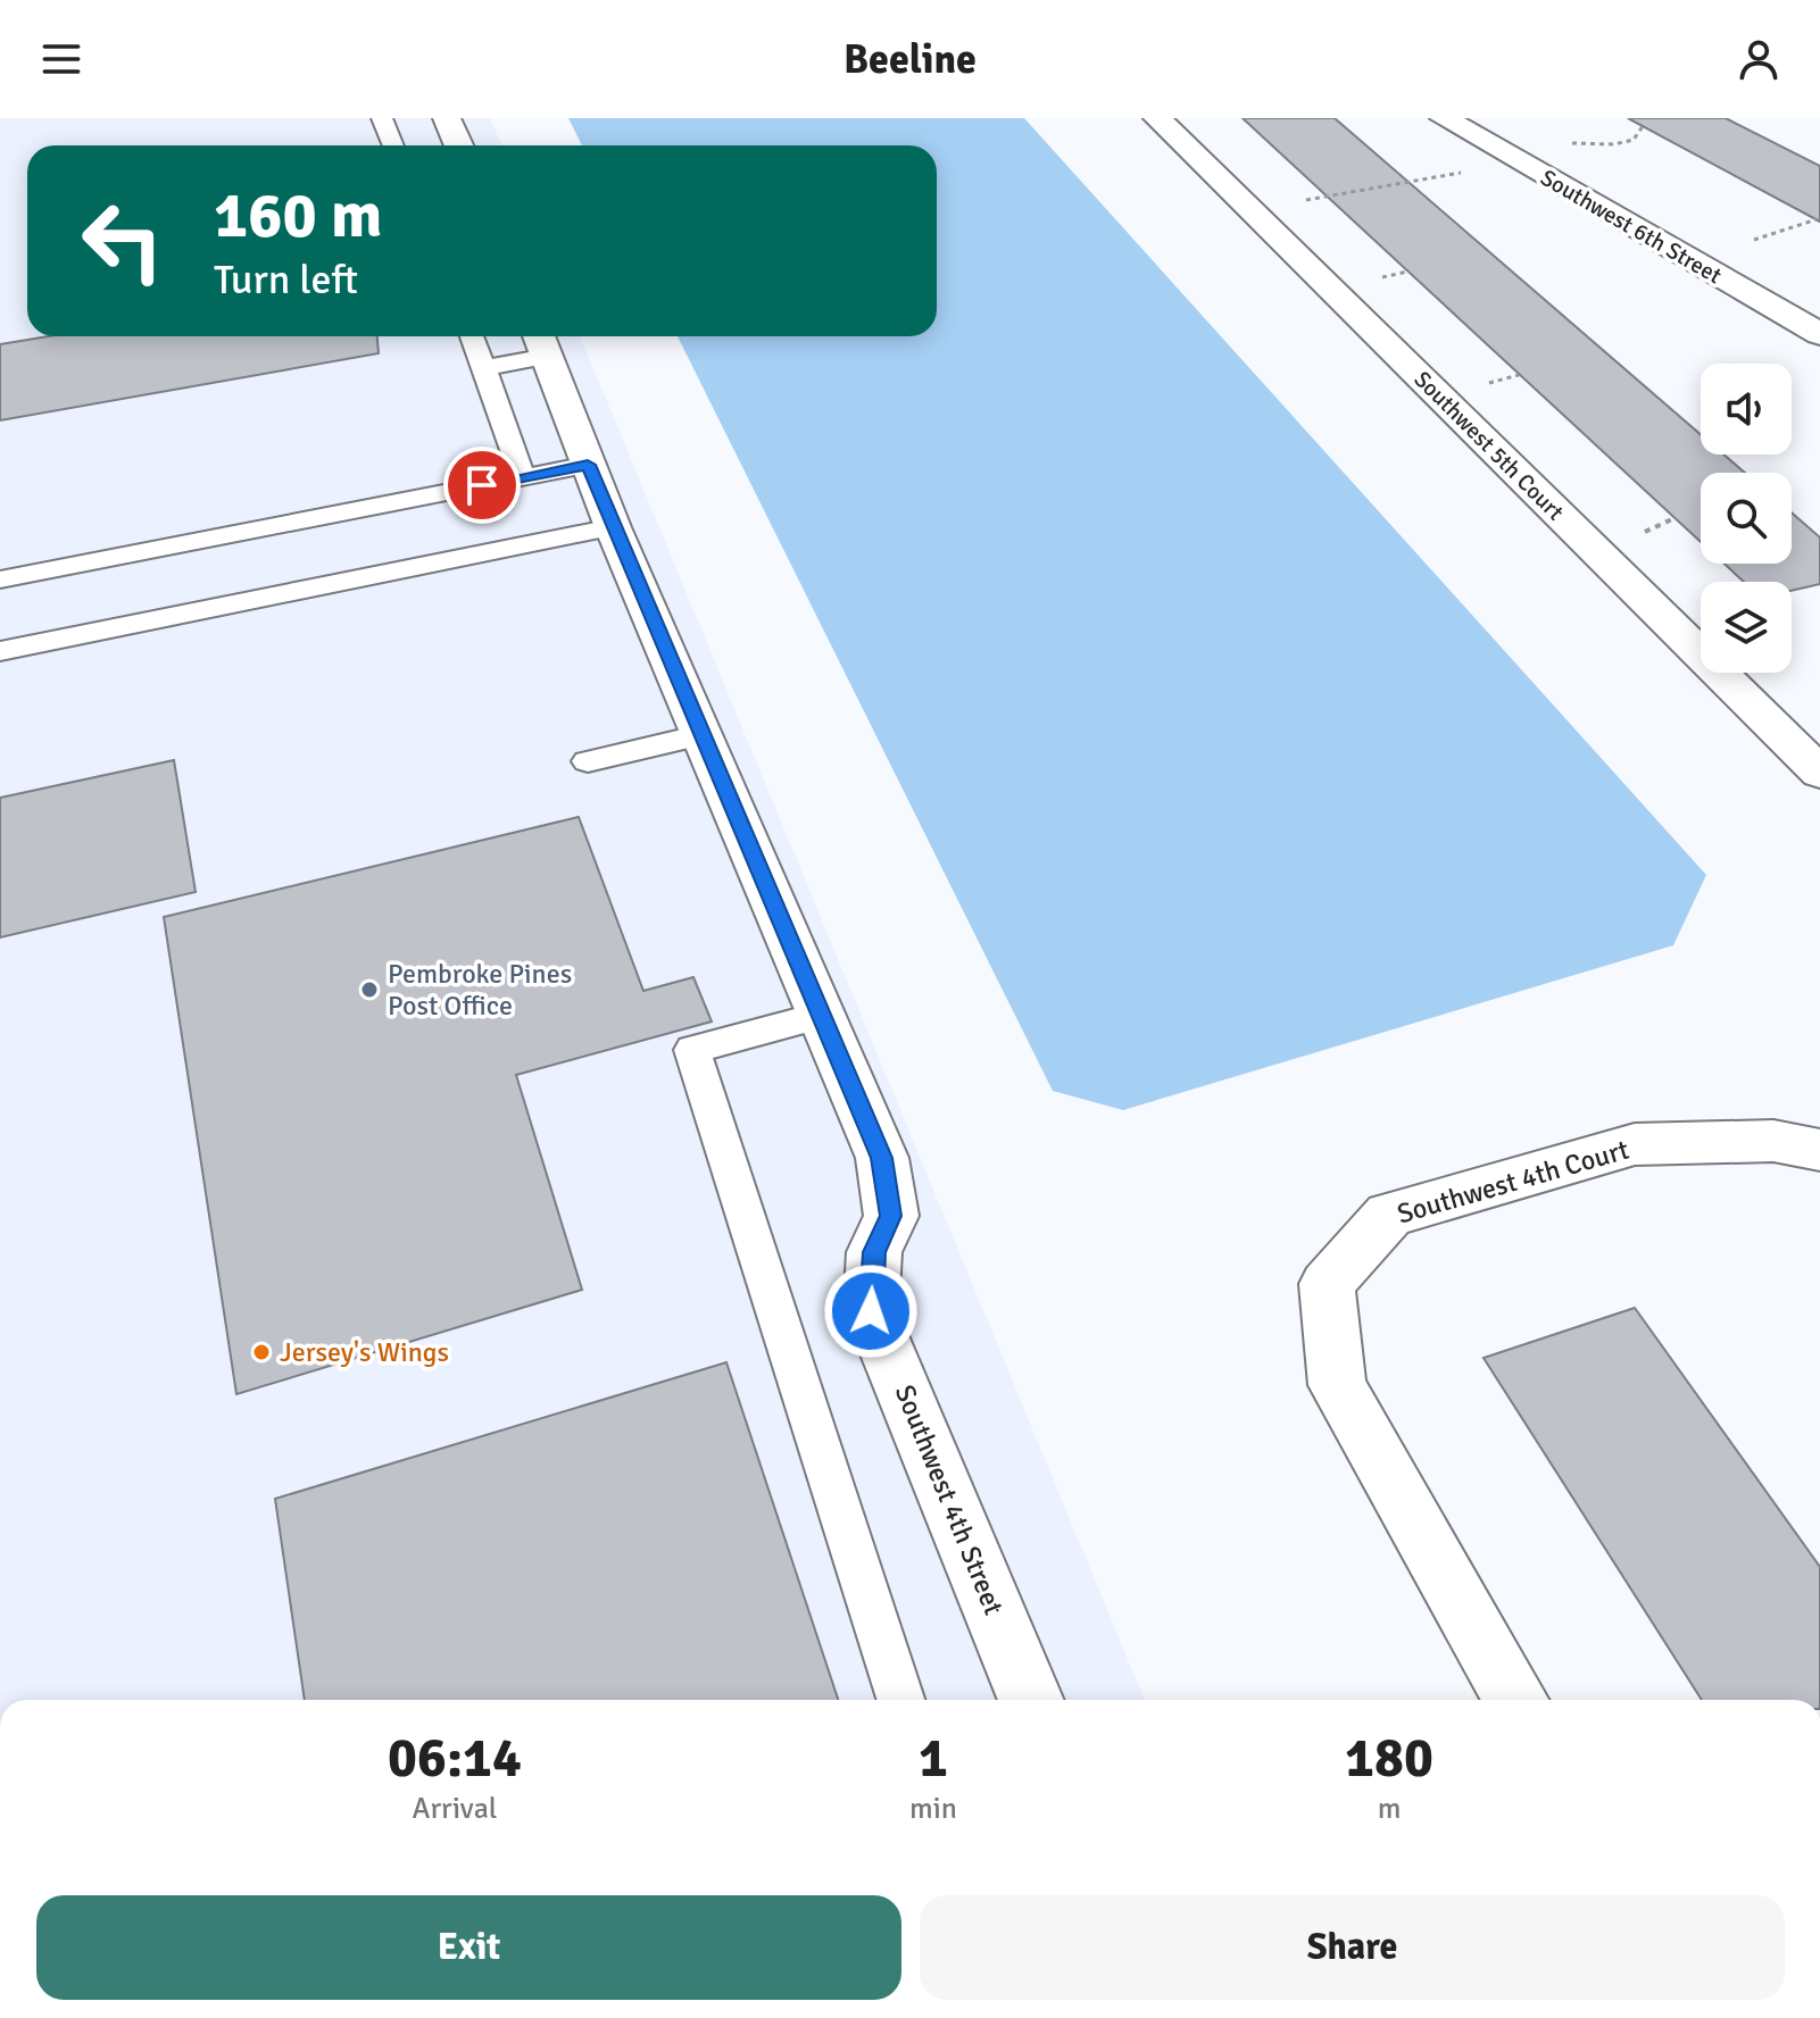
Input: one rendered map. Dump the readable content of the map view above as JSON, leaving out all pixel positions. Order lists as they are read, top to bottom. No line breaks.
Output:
{"streets":{"street":["Southwest 6th Street","Southwest 5th Court","Southwest 4th Court","Southwest 4th Street"]},"places":["Pembroke Pines Post Office","Jersey's Wings"],"page":{"header":"Beeline","turn":["160 m","Turn left"],"eta":["06:14","Arrival","1","min","180","m"],"buttons":["Exit","Share"]}}
